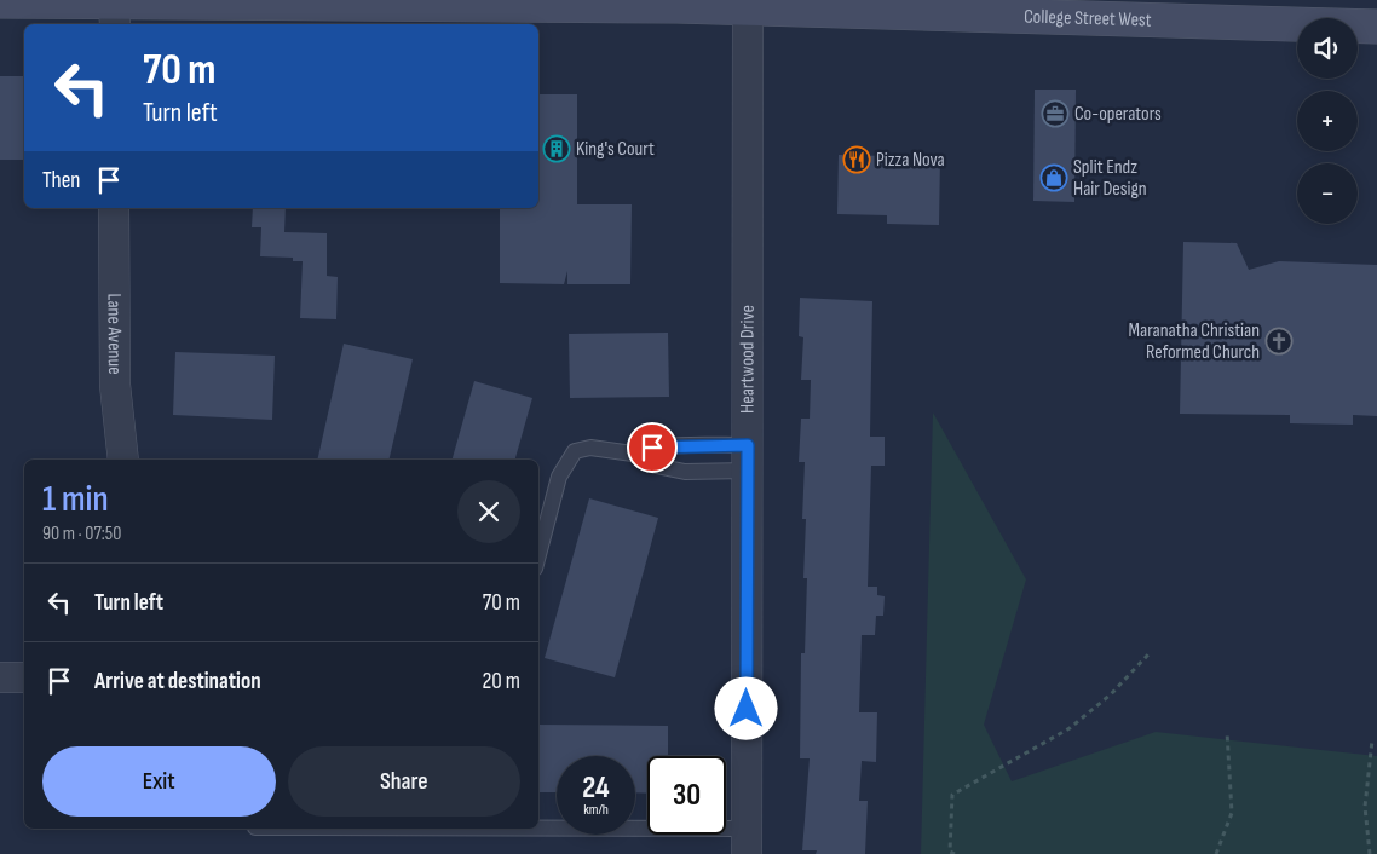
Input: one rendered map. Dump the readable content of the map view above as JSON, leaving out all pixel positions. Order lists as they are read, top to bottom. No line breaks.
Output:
{"streets":{"main road":["College Street West"],"street":["Lane Avenue","Heartwood Drive"]},"crossings":[["College Street West","Heartwood Drive"]],"places":{"office":["Co-operators"],"building":["King's Court"],"restaurant":["Pizza Nova"],"shop":["Split Endz Hair Design"],"church":["Maranatha Christian Reformed Church"]},"page":{"map_buttons":["+","−"],"turn":["70 m","Turn left"],"then":"Then","heading":["1 min","90 m · 07:50"],"list":[{"name":"Turn left","value":"70 m"},{"name":"Arrive at destination","value":"20 m"}],"buttons":["Exit","Share"],"speed":"24 km/h","limit":"30"}}
